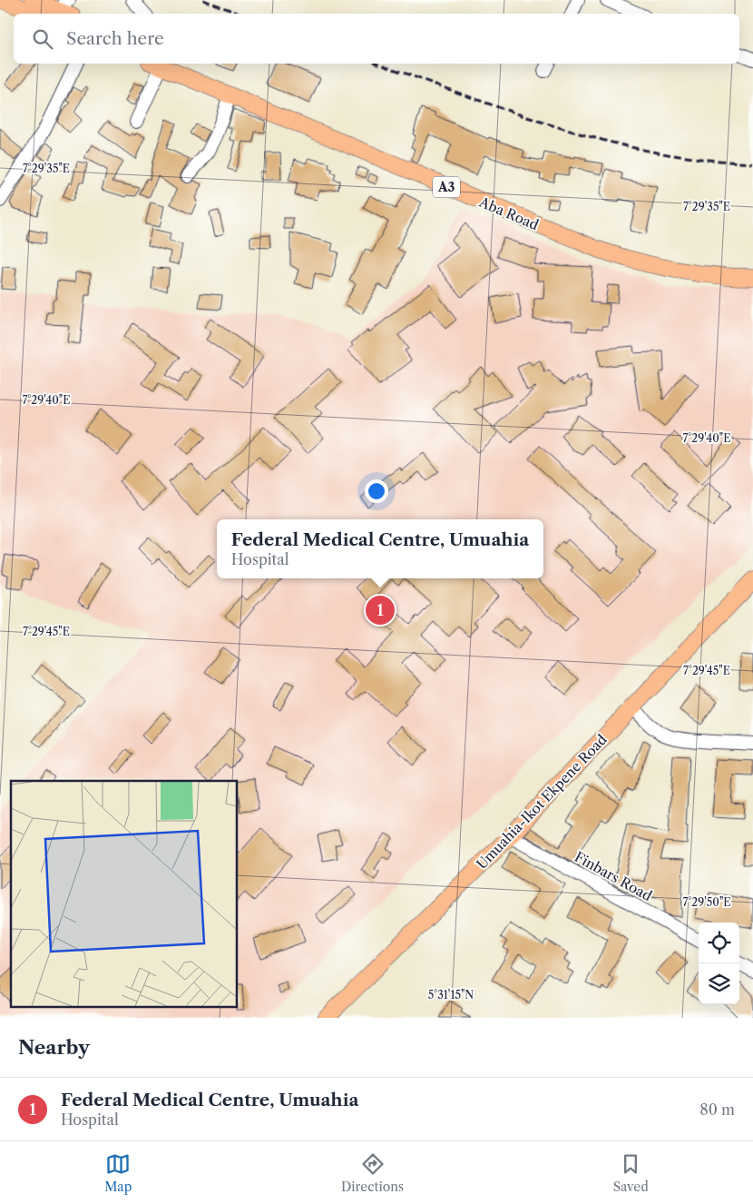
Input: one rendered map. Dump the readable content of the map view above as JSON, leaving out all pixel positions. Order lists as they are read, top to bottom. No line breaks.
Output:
{"streets":{"main road":["A3","Aba Road","Umuahia-Ikot Ekpene Road"],"street":["Finbars Road"]},"crossings":[["Umuahia-Ikot Ekpene Road","Finbars Road"]],"page":{"search":"Search here","popup":["Federal Medical Centre, Umuahia","Hospital"],"pins":"1","heading":"Nearby","list":[{"mark":"1","name":"Federal Medical Centre, Umuahia","note":"Hospital","value":"80 m"}],"nav":["Map","Directions","Saved"]},"coordinates":["7°29'35\"E","7°29'40\"E","7°29'45\"E","7°29'50\"E","5°31'15\"N"]}
